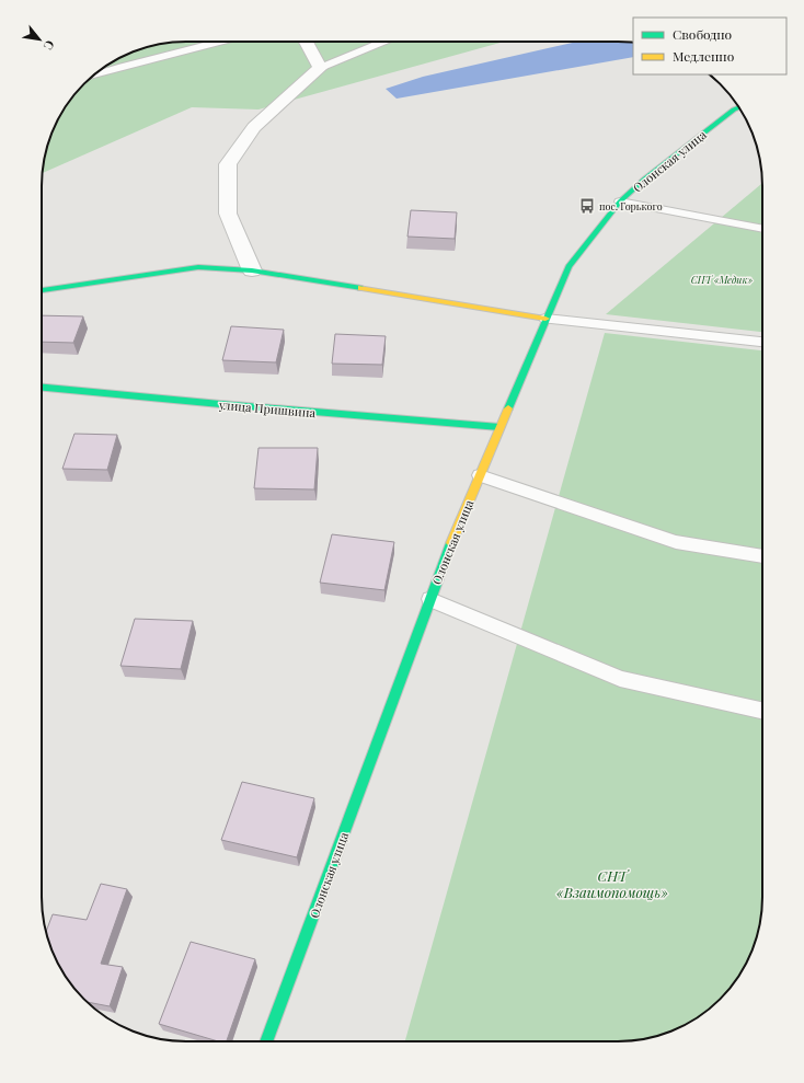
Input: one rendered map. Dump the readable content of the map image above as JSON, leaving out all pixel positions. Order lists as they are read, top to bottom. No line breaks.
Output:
{"streets":{"street":["Олонская улица","улица Пришвина"]},"crossings":[["Олонская улица","улица Пришвина"]],"parks":["СНТ «Медик»","СНТ «Взаимопомощь»"],"places":{"bus stop":["пос. Горького"]},"legend":["Свободно","Медленно"],"north":"bottom right"}
